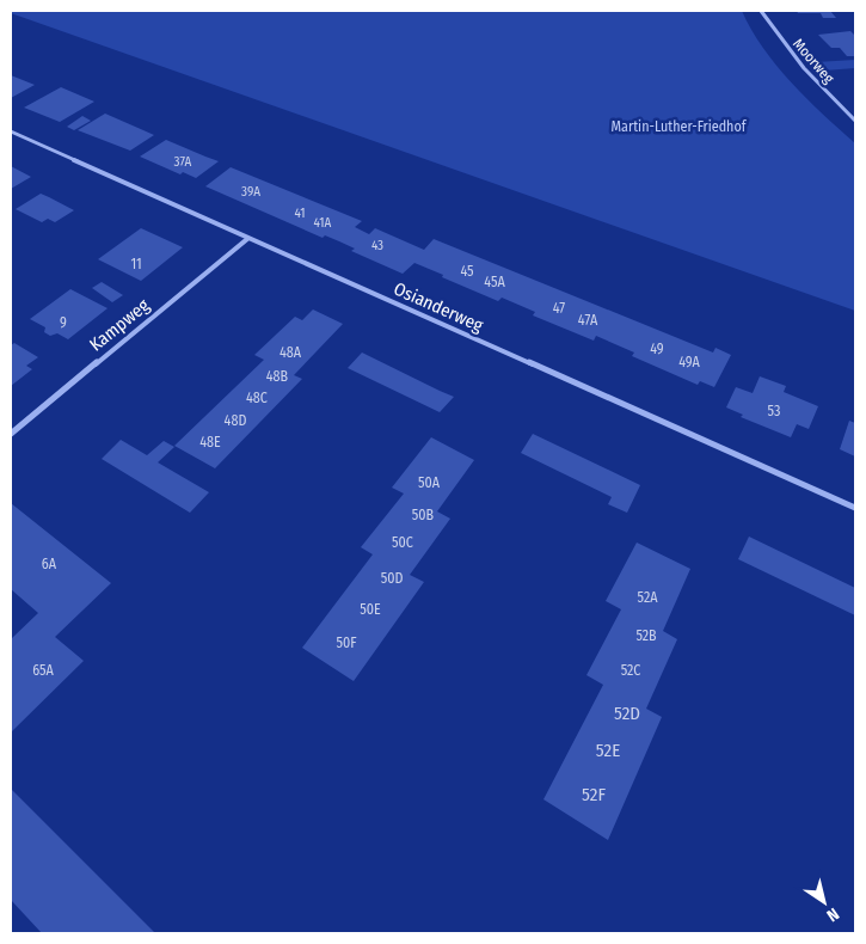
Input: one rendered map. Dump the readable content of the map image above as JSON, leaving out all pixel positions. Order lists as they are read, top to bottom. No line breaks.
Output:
{"streets":{"street":["Moorweg","Osianderweg","Kampweg"]},"crossings":[["Osianderweg","Kampweg"]],"parks":["Martin-Luther-Friedhof"],"house_numbers":["37A","39A","41","41A","43","11","45","45A","47","47A","9","49","48A","49A","48B","48C","53","48D","48E","50A","50B","50C","6A","50D","52A","50E","52B","50F","65A","52C","52D","52E","52F"],"north":"bottom right"}
